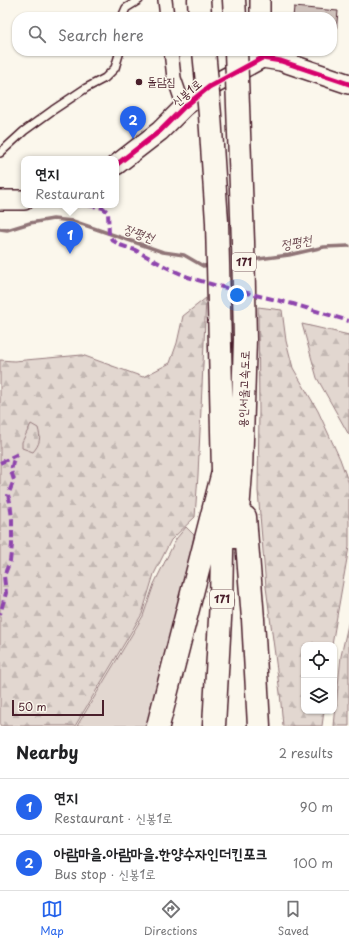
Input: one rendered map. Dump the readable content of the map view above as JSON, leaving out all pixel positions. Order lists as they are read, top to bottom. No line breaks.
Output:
{"streets":{"highway":["171","용인서울고속도로"],"street":["신봉1로"]},"water":["장평천","정평천"],"places":["돌담집"],"scale_bar":"50 m","page":{"search":"Search here","pins":["2","1"],"popup":["연지","Restaurant"],"scale":"50 m","heading":["Nearby","2 results"],"list":[{"mark":"1","name":"연지","note":"Restaurant · 신봉1로","value":"90 m"},{"mark":"2","name":"아람마을.아람마을.한양수자인더킨포크","note":"Bus stop · 신봉1로","value":"100 m"}],"nav":["Map","Directions","Saved"]}}
